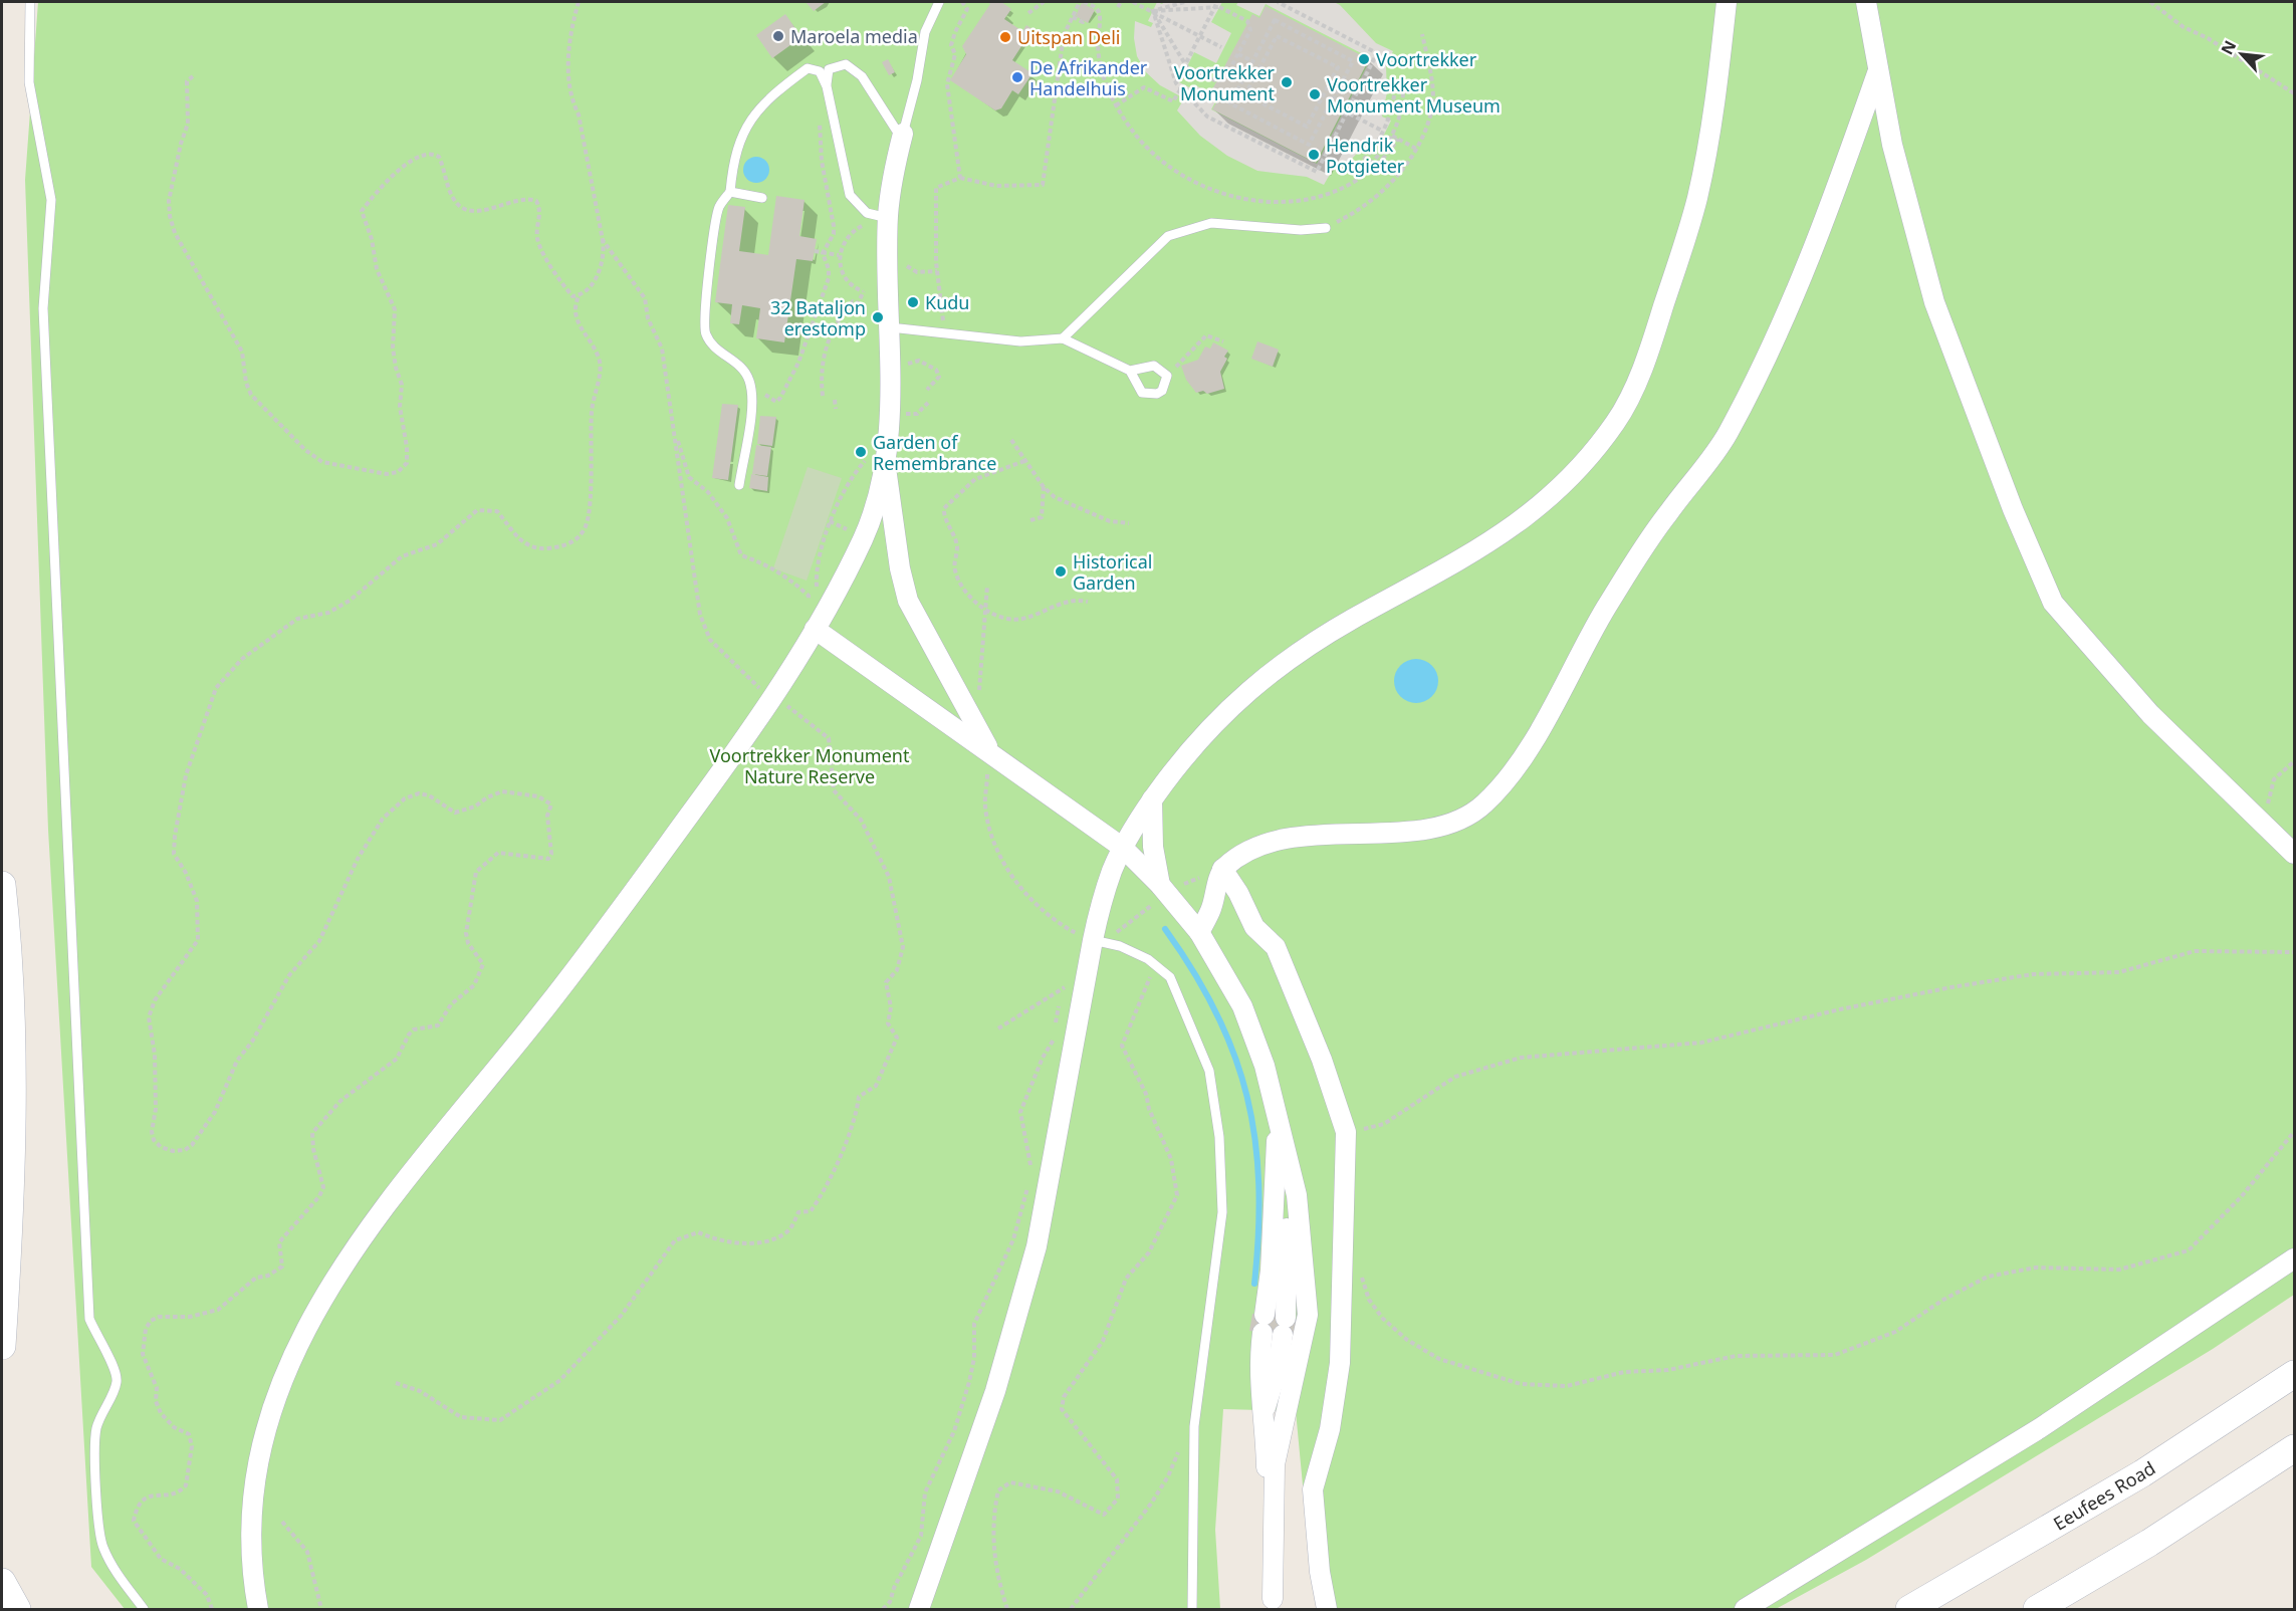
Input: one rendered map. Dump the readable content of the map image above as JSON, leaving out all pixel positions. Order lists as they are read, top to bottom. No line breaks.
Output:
{"streets":{"main road":["Eeufees Road"]},"parks":["Voortrekker Monument Nature Reserve"],"places":["Maroela media","Uitspan Deli","Voortrekker","De Afrikander Handelhuis","Voortrekker Monument","Voortrekker Monument Museum","Hendrik Potgieter","Kudu","32 Bataljon erestomp","Garden of Remembrance","Historical Garden"],"north":"top left"}
